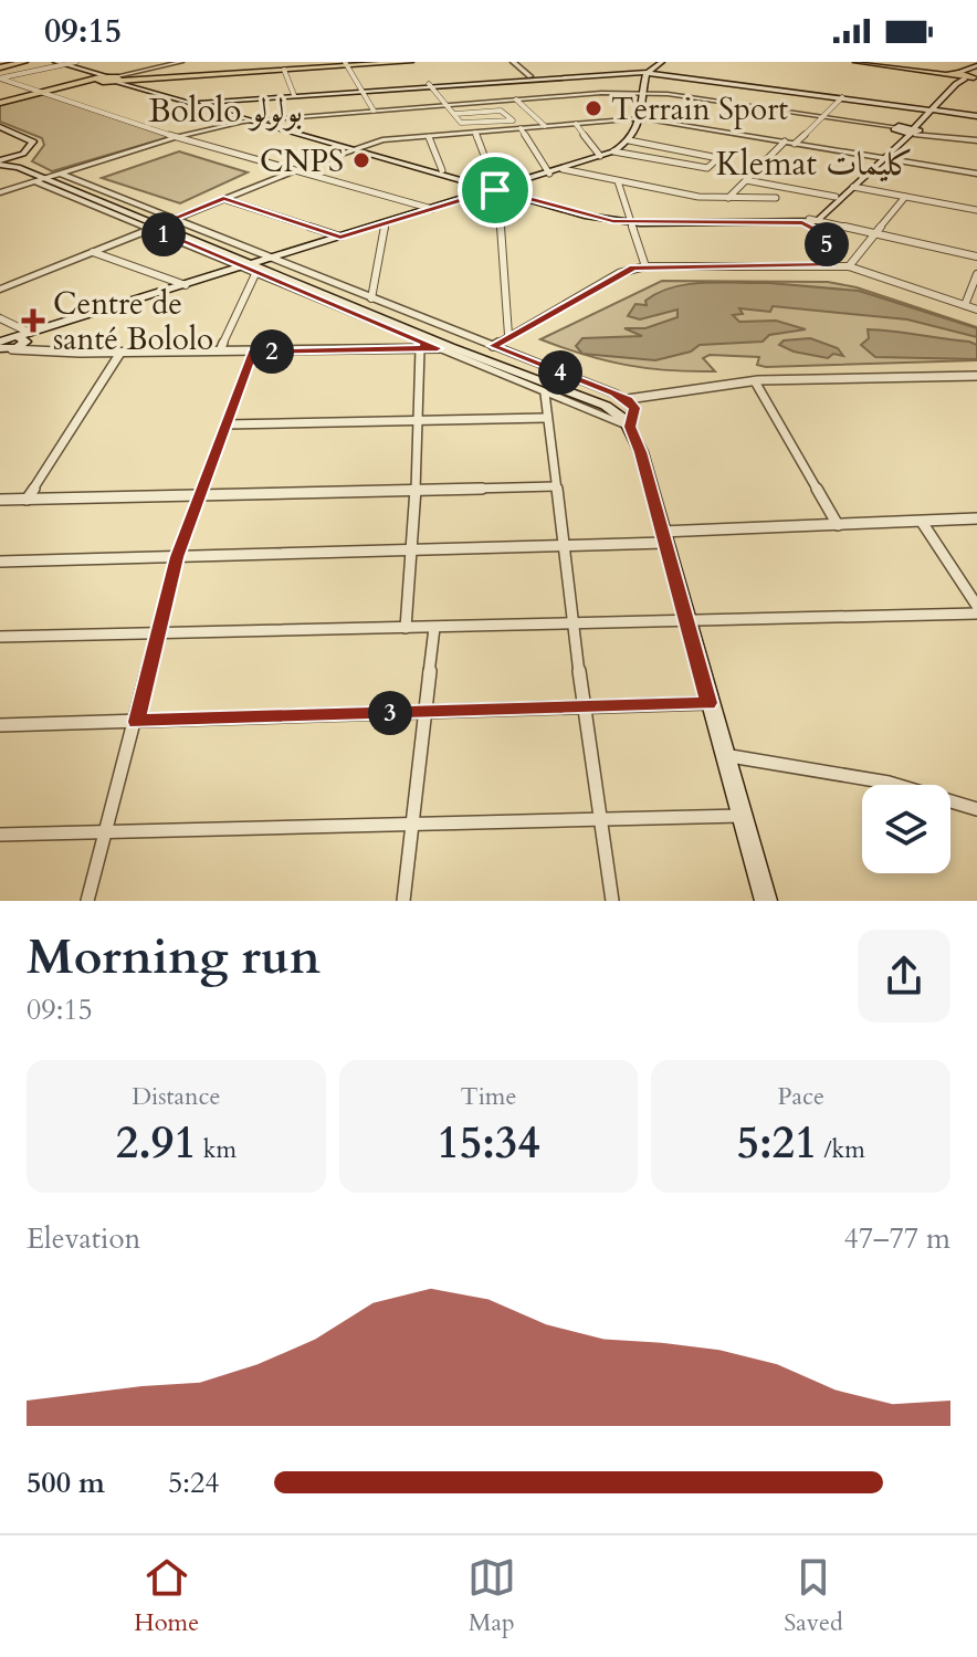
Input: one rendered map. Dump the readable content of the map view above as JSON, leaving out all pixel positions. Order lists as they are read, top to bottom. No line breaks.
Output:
{"districts":["Bololo بولولو","Klemat كليمات"],"places":{"other":["Terrain Sport","CNPS"],"health":["Centre de santé Bololo"]},"page":{"status":"09:15","pins":["1","5","2","4","3"],"heading":["Morning run","09:15"],"stats":[["Distance","2.91 km"],["Time","15:34"],["Pace","5:21 /km"]],"chart":["Elevation","47–77 m"],"list":[{"name":"500 m","note":"5:24"}],"tabs":["Home","Map","Saved"]}}
